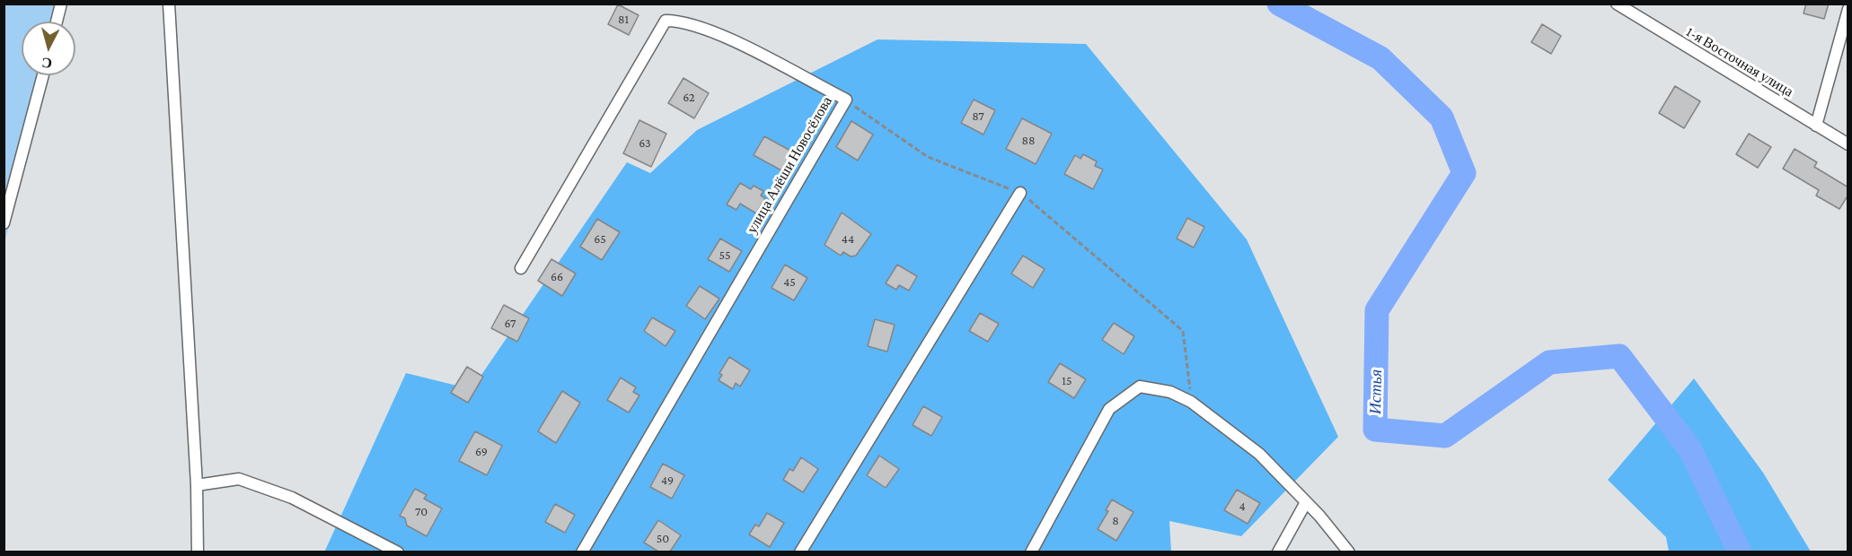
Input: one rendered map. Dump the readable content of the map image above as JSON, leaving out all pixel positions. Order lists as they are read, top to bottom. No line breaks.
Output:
{"streets":{"street":["1-я Восточная улица","улица Алёши Новосёлова"]},"water":["Истья"],"house_numbers":["81","62","87","88","63","65","44","55","66","45","67","15","69","49","4","70","8","50"],"north":"bottom"}
